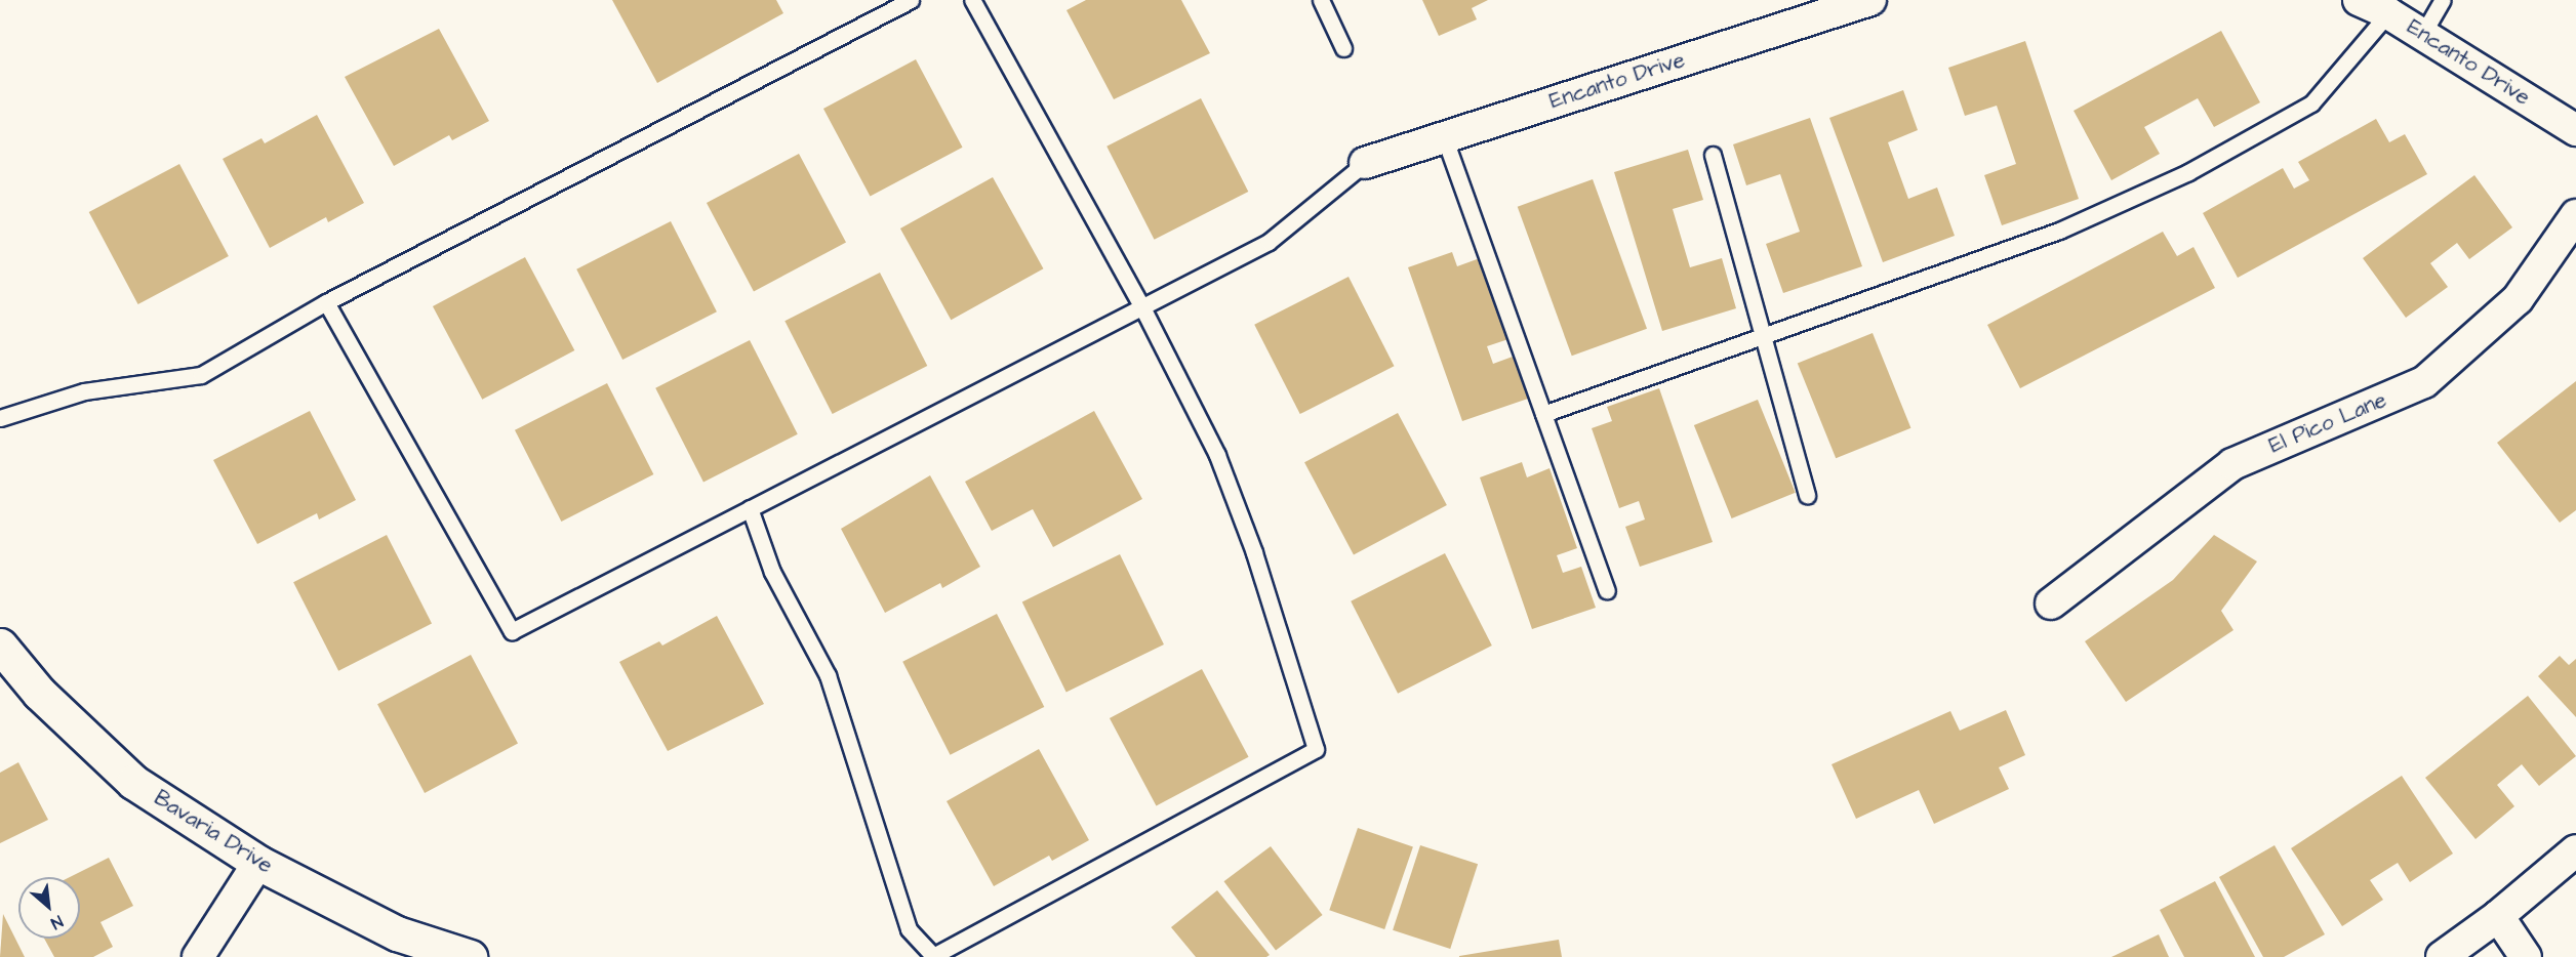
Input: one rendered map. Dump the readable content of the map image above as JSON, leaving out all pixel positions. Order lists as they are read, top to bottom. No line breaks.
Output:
{"streets":{"street":["Encanto Drive","El Pico Lane","Bavaria Drive"]},"north":"bottom right"}
